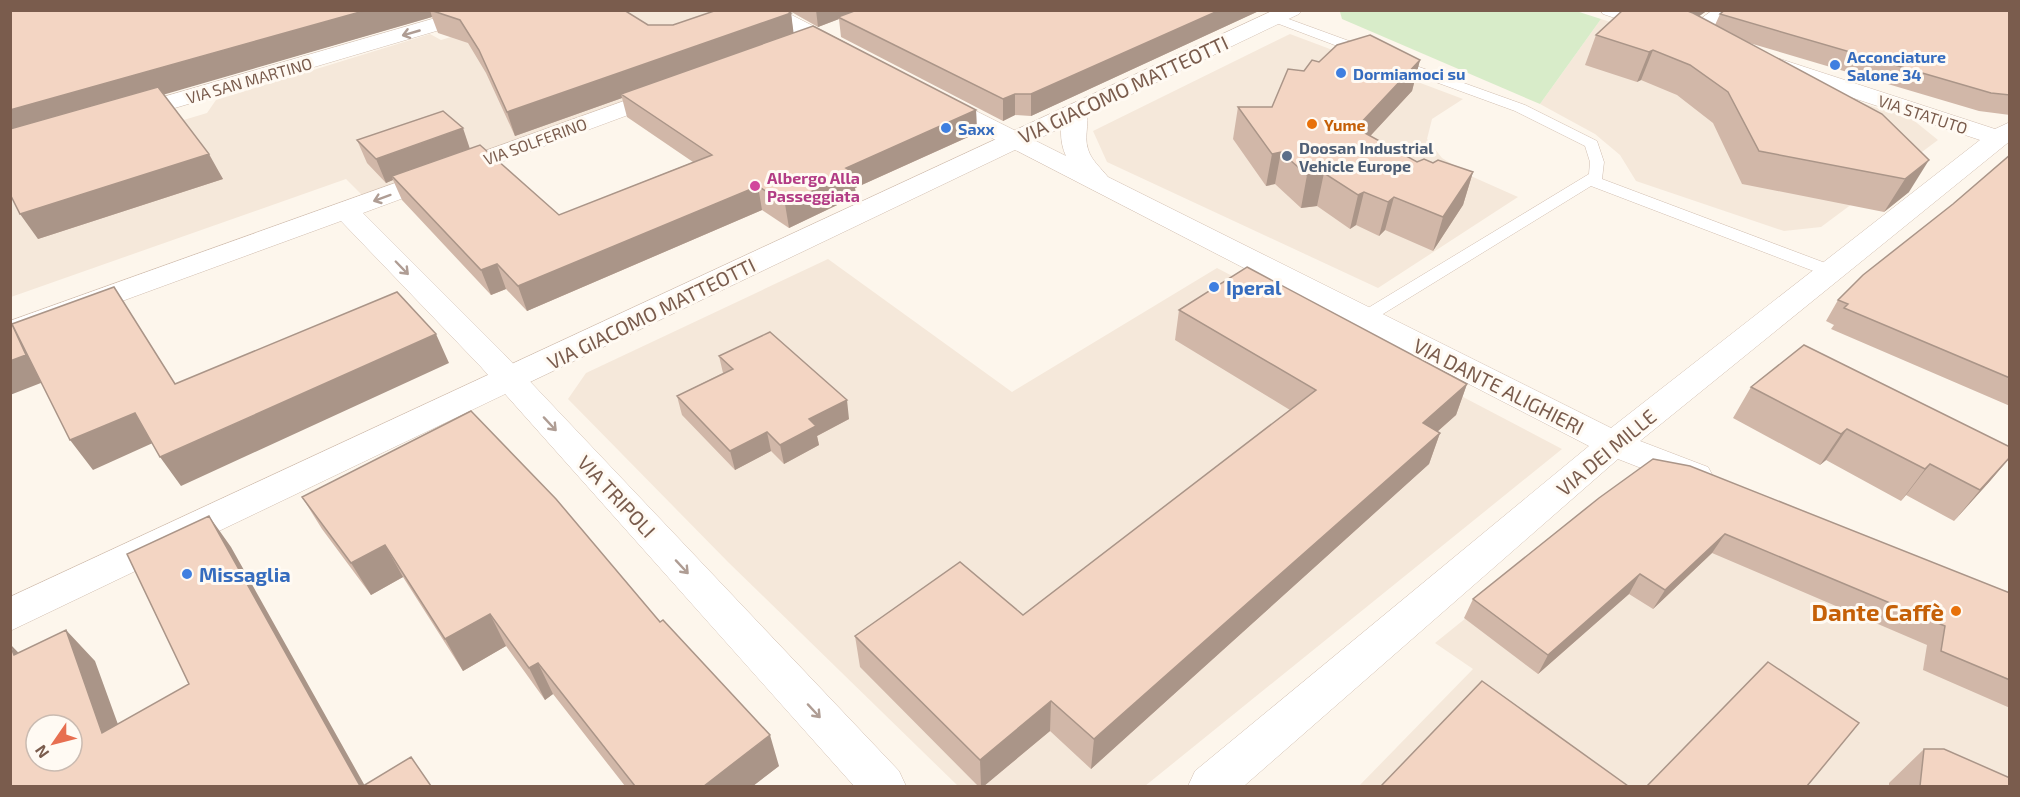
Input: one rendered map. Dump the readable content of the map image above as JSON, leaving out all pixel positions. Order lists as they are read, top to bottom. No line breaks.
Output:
{"streets":{"street":["VIA SAN MARTINO","VIA GIACOMO MATTEOTTI","VIA STATUTO","VIA SOLFERINO","VIA DANTE ALIGHIERI","VIA DEI MILLE","VIA TRIPOLI"]},"crossings":[["VIA GIACOMO MATTEOTTI","VIA DANTE ALIGHIERI"],["VIA GIACOMO MATTEOTTI","VIA TRIPOLI"],["VIA STATUTO","VIA DEI MILLE"],["VIA SOLFERINO","VIA TRIPOLI"],["VIA DANTE ALIGHIERI","VIA DEI MILLE"]],"one_way":["VIA SAN MARTINO","VIA SOLFERINO","VIA TRIPOLI"],"places":["Acconciature Salone 34","Dormiamoci su","Yume","Saxx","Doosan Industrial Vehicle Europe","Albergo Alla Passeggiata","Iperal","Missaglia","Dante Caffè"],"north":"bottom left"}
